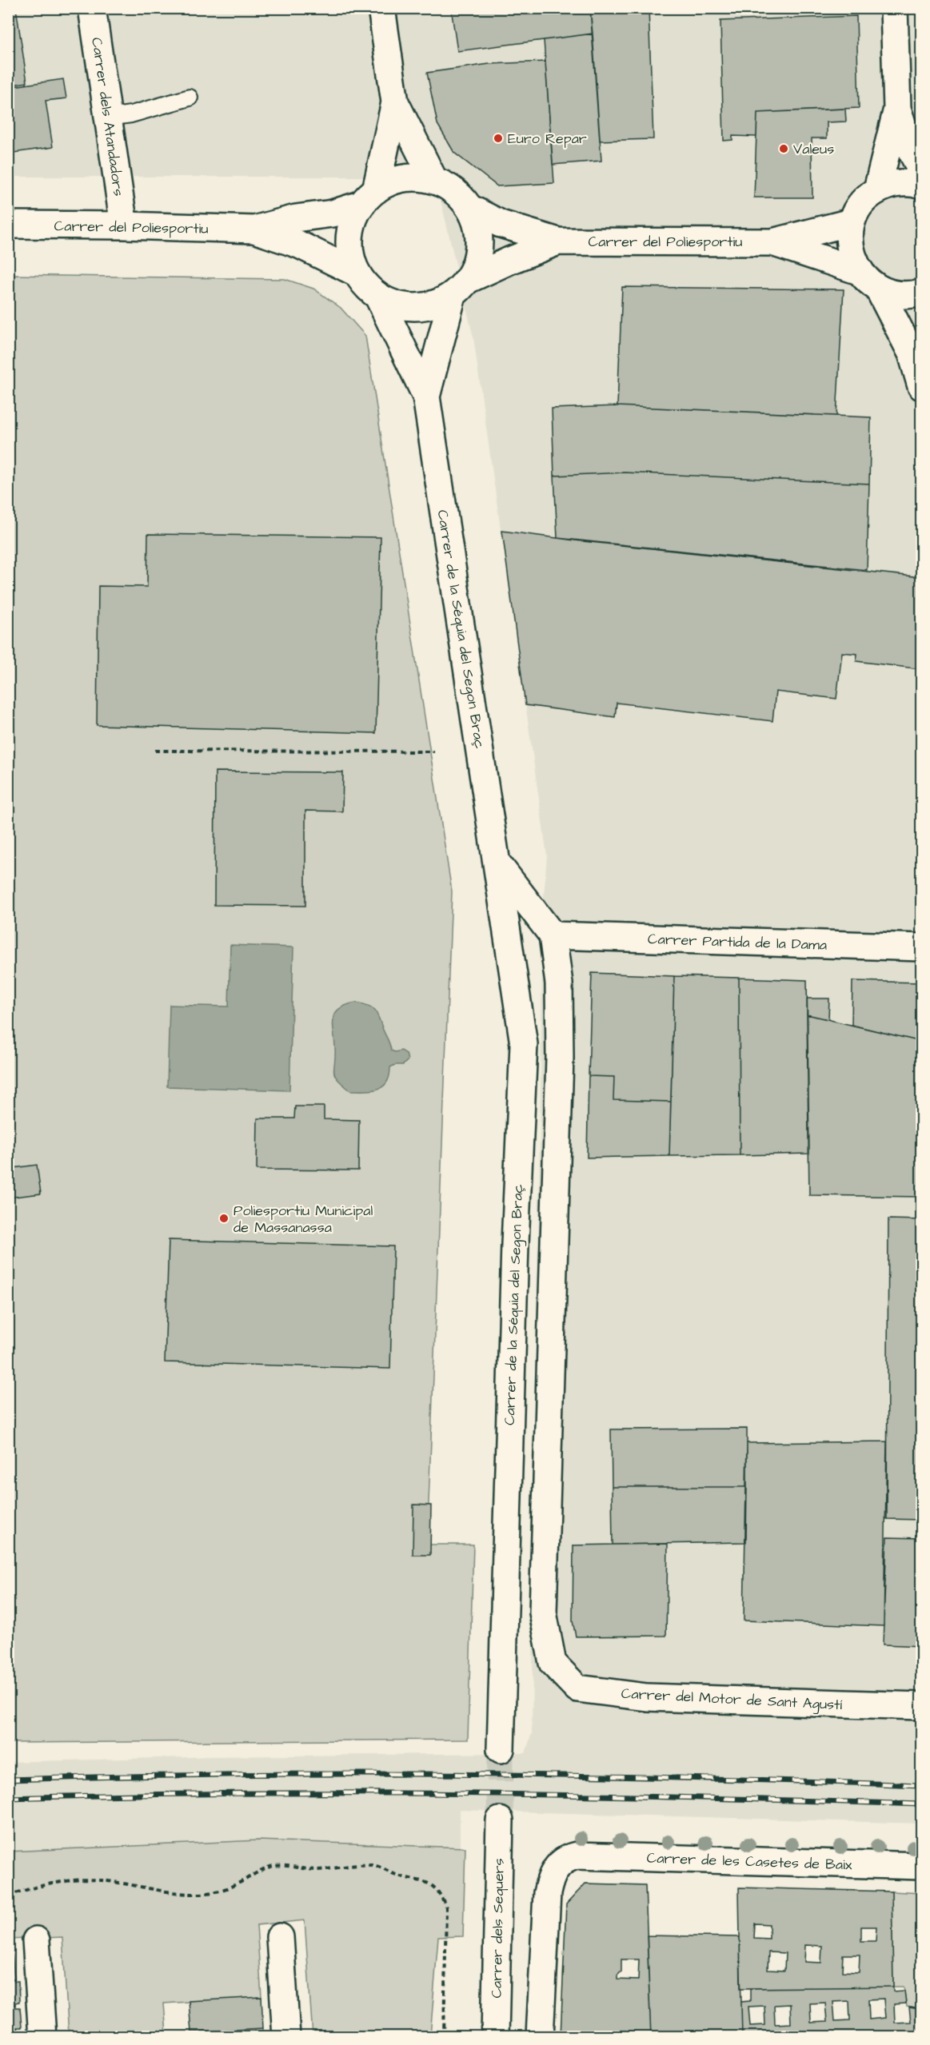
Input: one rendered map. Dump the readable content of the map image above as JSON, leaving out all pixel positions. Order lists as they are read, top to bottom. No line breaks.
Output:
{"streets":{"street":["Carrer dels Atandadors","Carrer del Poliesportiu","Carrer de la Séquia del Segon Braç","Carrer Partida de la Dama","Carrer del Motor de Sant Agustí","Carrer de les Casetes de Baix","Carrer dels Sequers"]},"crossings":[["Carrer dels Atandadors","Carrer del Poliesportiu"],["Carrer del Poliesportiu","Carrer de la Séquia del Segon Braç"],["Carrer de la Séquia del Segon Braç","Carrer Partida de la Dama"],["Carrer de la Séquia del Segon Braç","Carrer del Motor de Sant Agustí"],["Carrer Partida de la Dama","Carrer del Motor de Sant Agustí"]],"places":["Euro Repar","Valeus","Poliesportiu Municipal de Massanassa"]}
